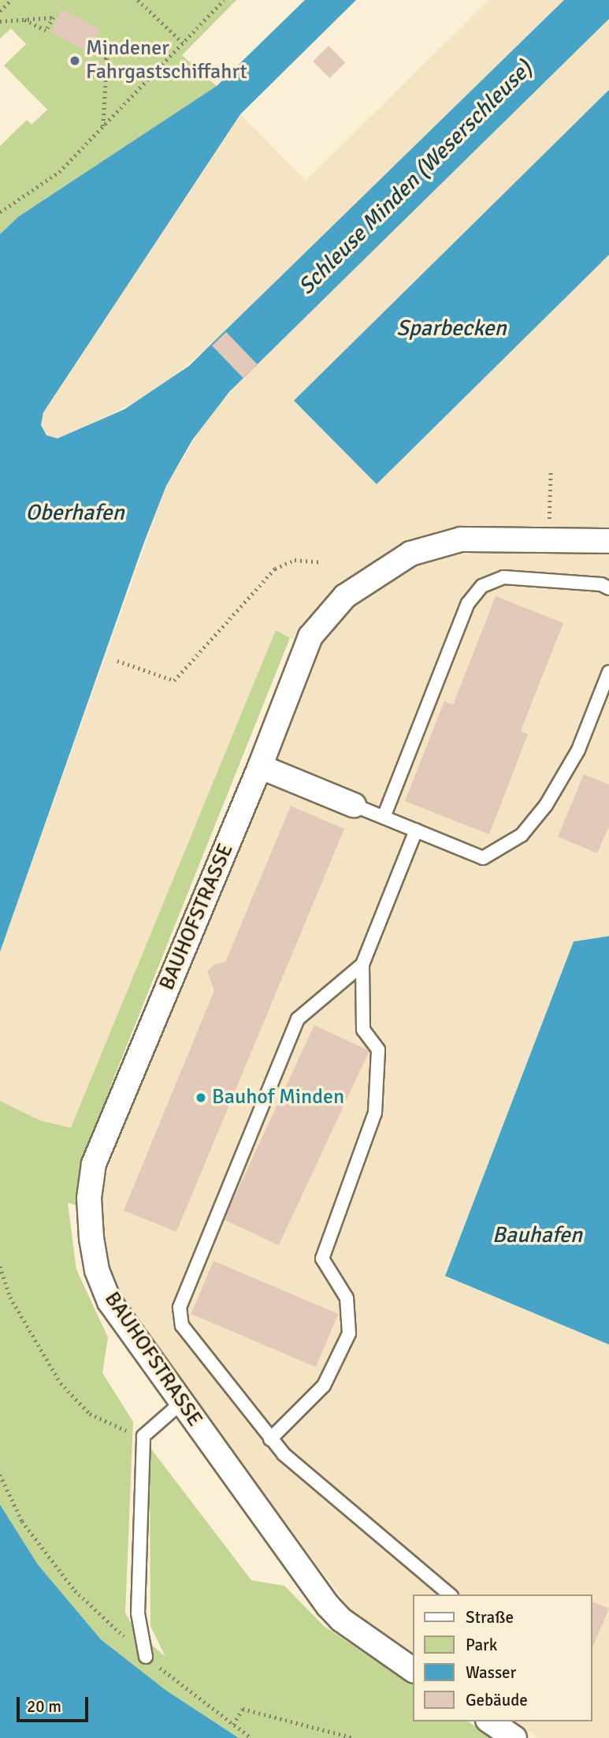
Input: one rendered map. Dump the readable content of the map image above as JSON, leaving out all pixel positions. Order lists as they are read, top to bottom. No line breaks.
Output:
{"streets":{"street":["BAUHOFSTRASSE"]},"water":["Schleuse Minden (Weserschleuse)","Sparbecken","Oberhafen","Bauhafen"],"places":["Mindener Fahrgastschiffahrt","Bauhof Minden"],"legend":["Straße","Park","Wasser","Gebäude"],"scale_bar":"20 m"}
